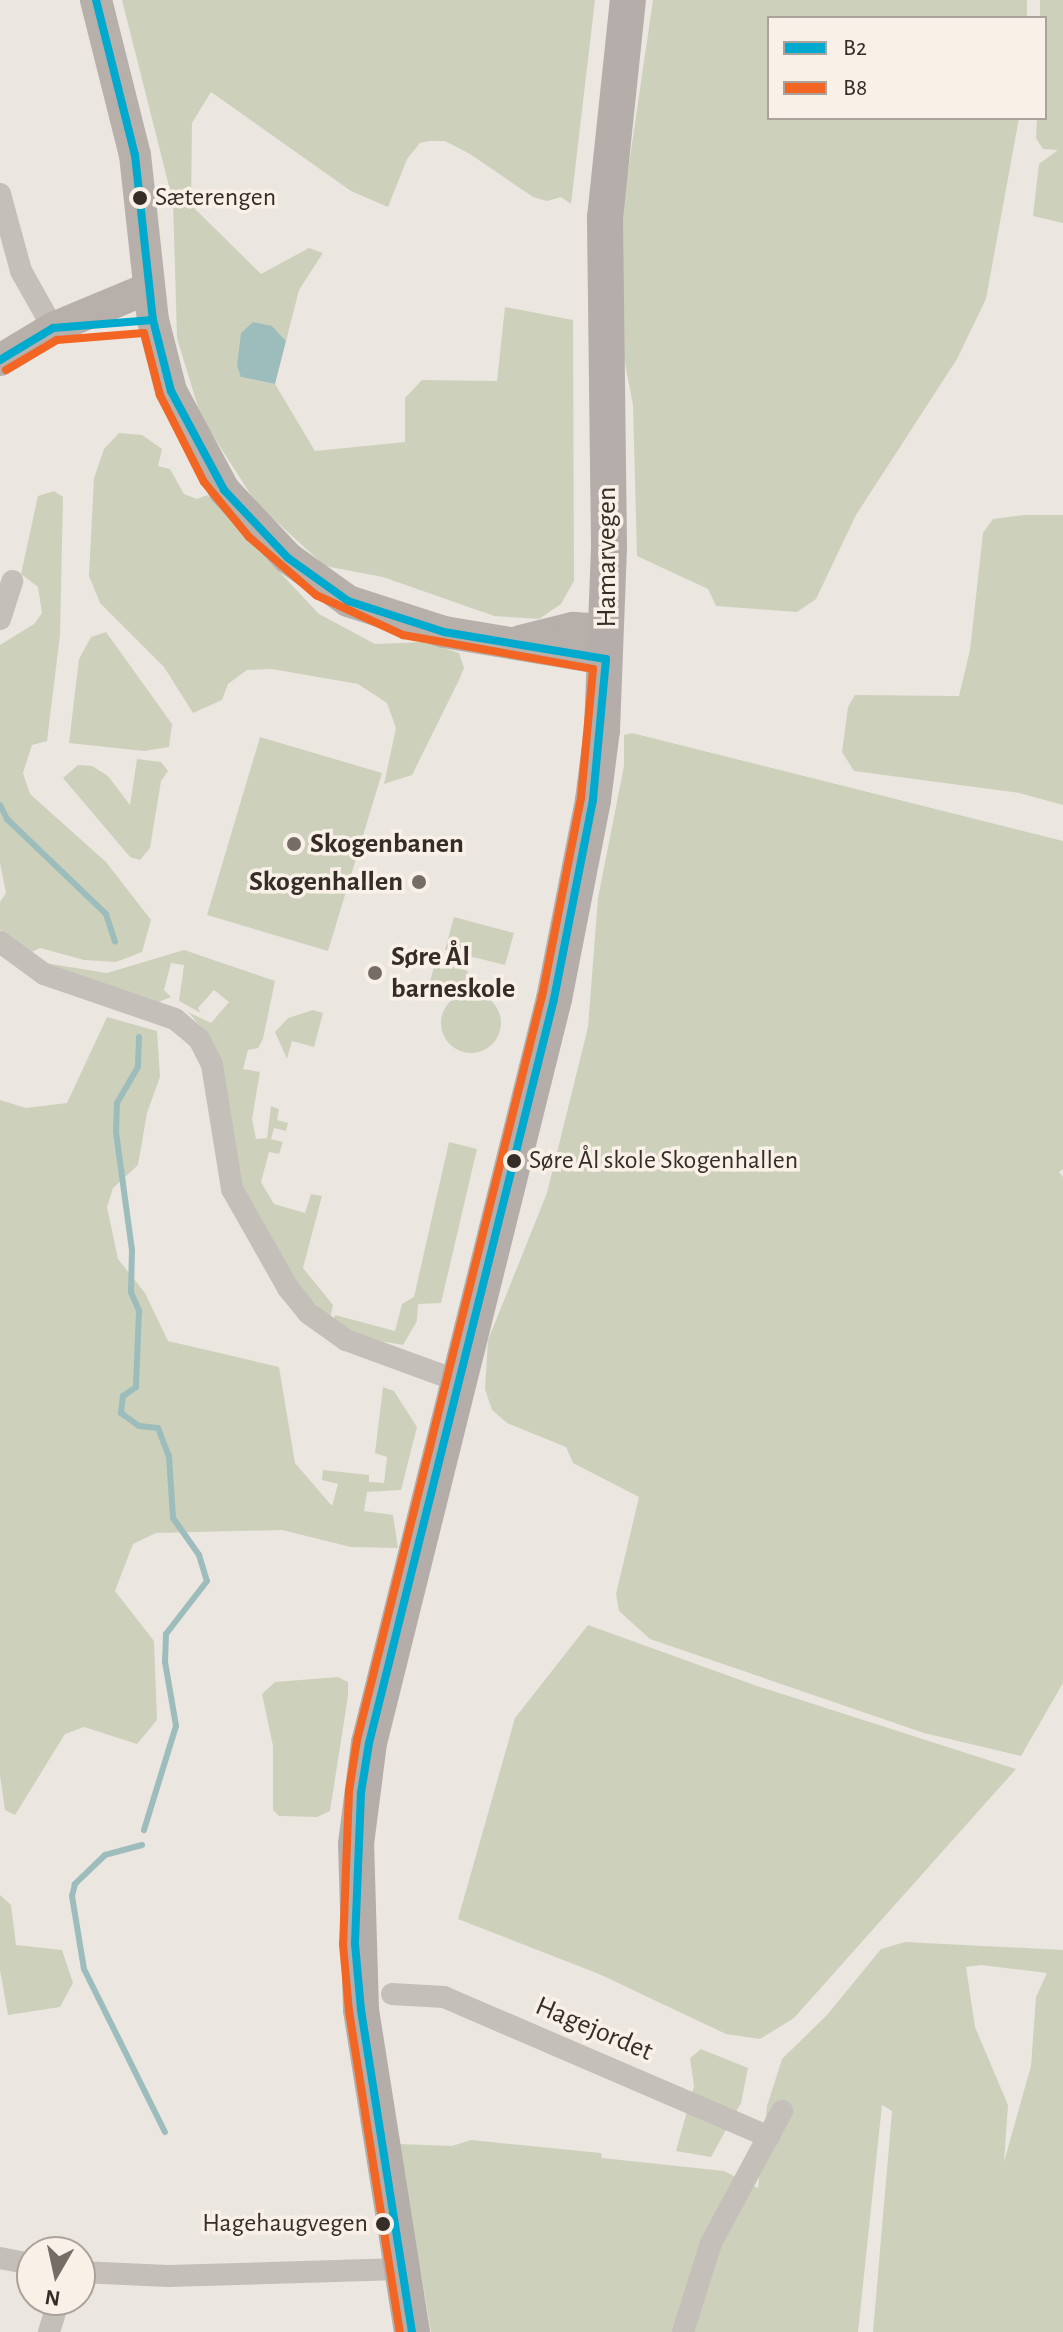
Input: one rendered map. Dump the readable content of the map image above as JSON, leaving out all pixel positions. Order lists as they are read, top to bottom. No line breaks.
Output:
{"streets":{"main road":["Hamarvegen"],"street":["Hagejordet"]},"places":["Sæterengen","Skogenbanen","Skogenhallen","Søre Ål barneskole","Søre Ål skole Skogenhallen","Hagehaugvegen"],"lines":["transit line B2","transit line B8"],"legend":["B2","B8"],"north":"bottom"}
